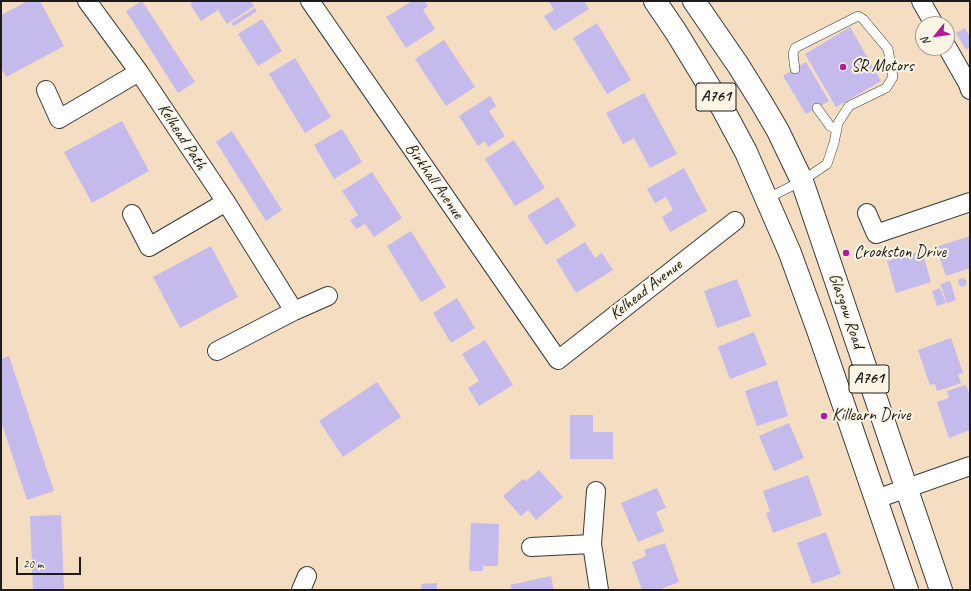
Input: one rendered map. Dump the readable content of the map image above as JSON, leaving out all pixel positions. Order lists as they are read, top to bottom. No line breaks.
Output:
{"streets":{"main road":["A761","Glasgow Road"],"street":["Kelhead Path","Birkhall Avenue","Kelhead Avenue"]},"crossings":[["A761","Glasgow Road"],["Birkhall Avenue","Kelhead Avenue"]],"places":["SR Motors","Crookston Drive","Killearn Drive"],"scale_bar":"20 m","north":"bottom left"}
